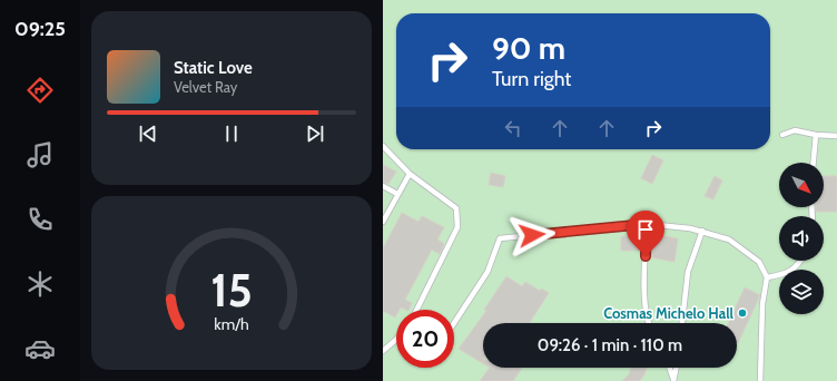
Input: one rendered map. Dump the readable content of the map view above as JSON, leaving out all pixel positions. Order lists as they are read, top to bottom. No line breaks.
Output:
{"places":["Cosmas Michelo Hall"],"north":"bottom right","page":{"tabs":"09:25","turn":["90 m","Turn right"],"song":["Static Love","Velvet Ray"],"limit":"20","trip":"09:26 · 1 min · 110 m","gauge":["15","km/h"]}}
